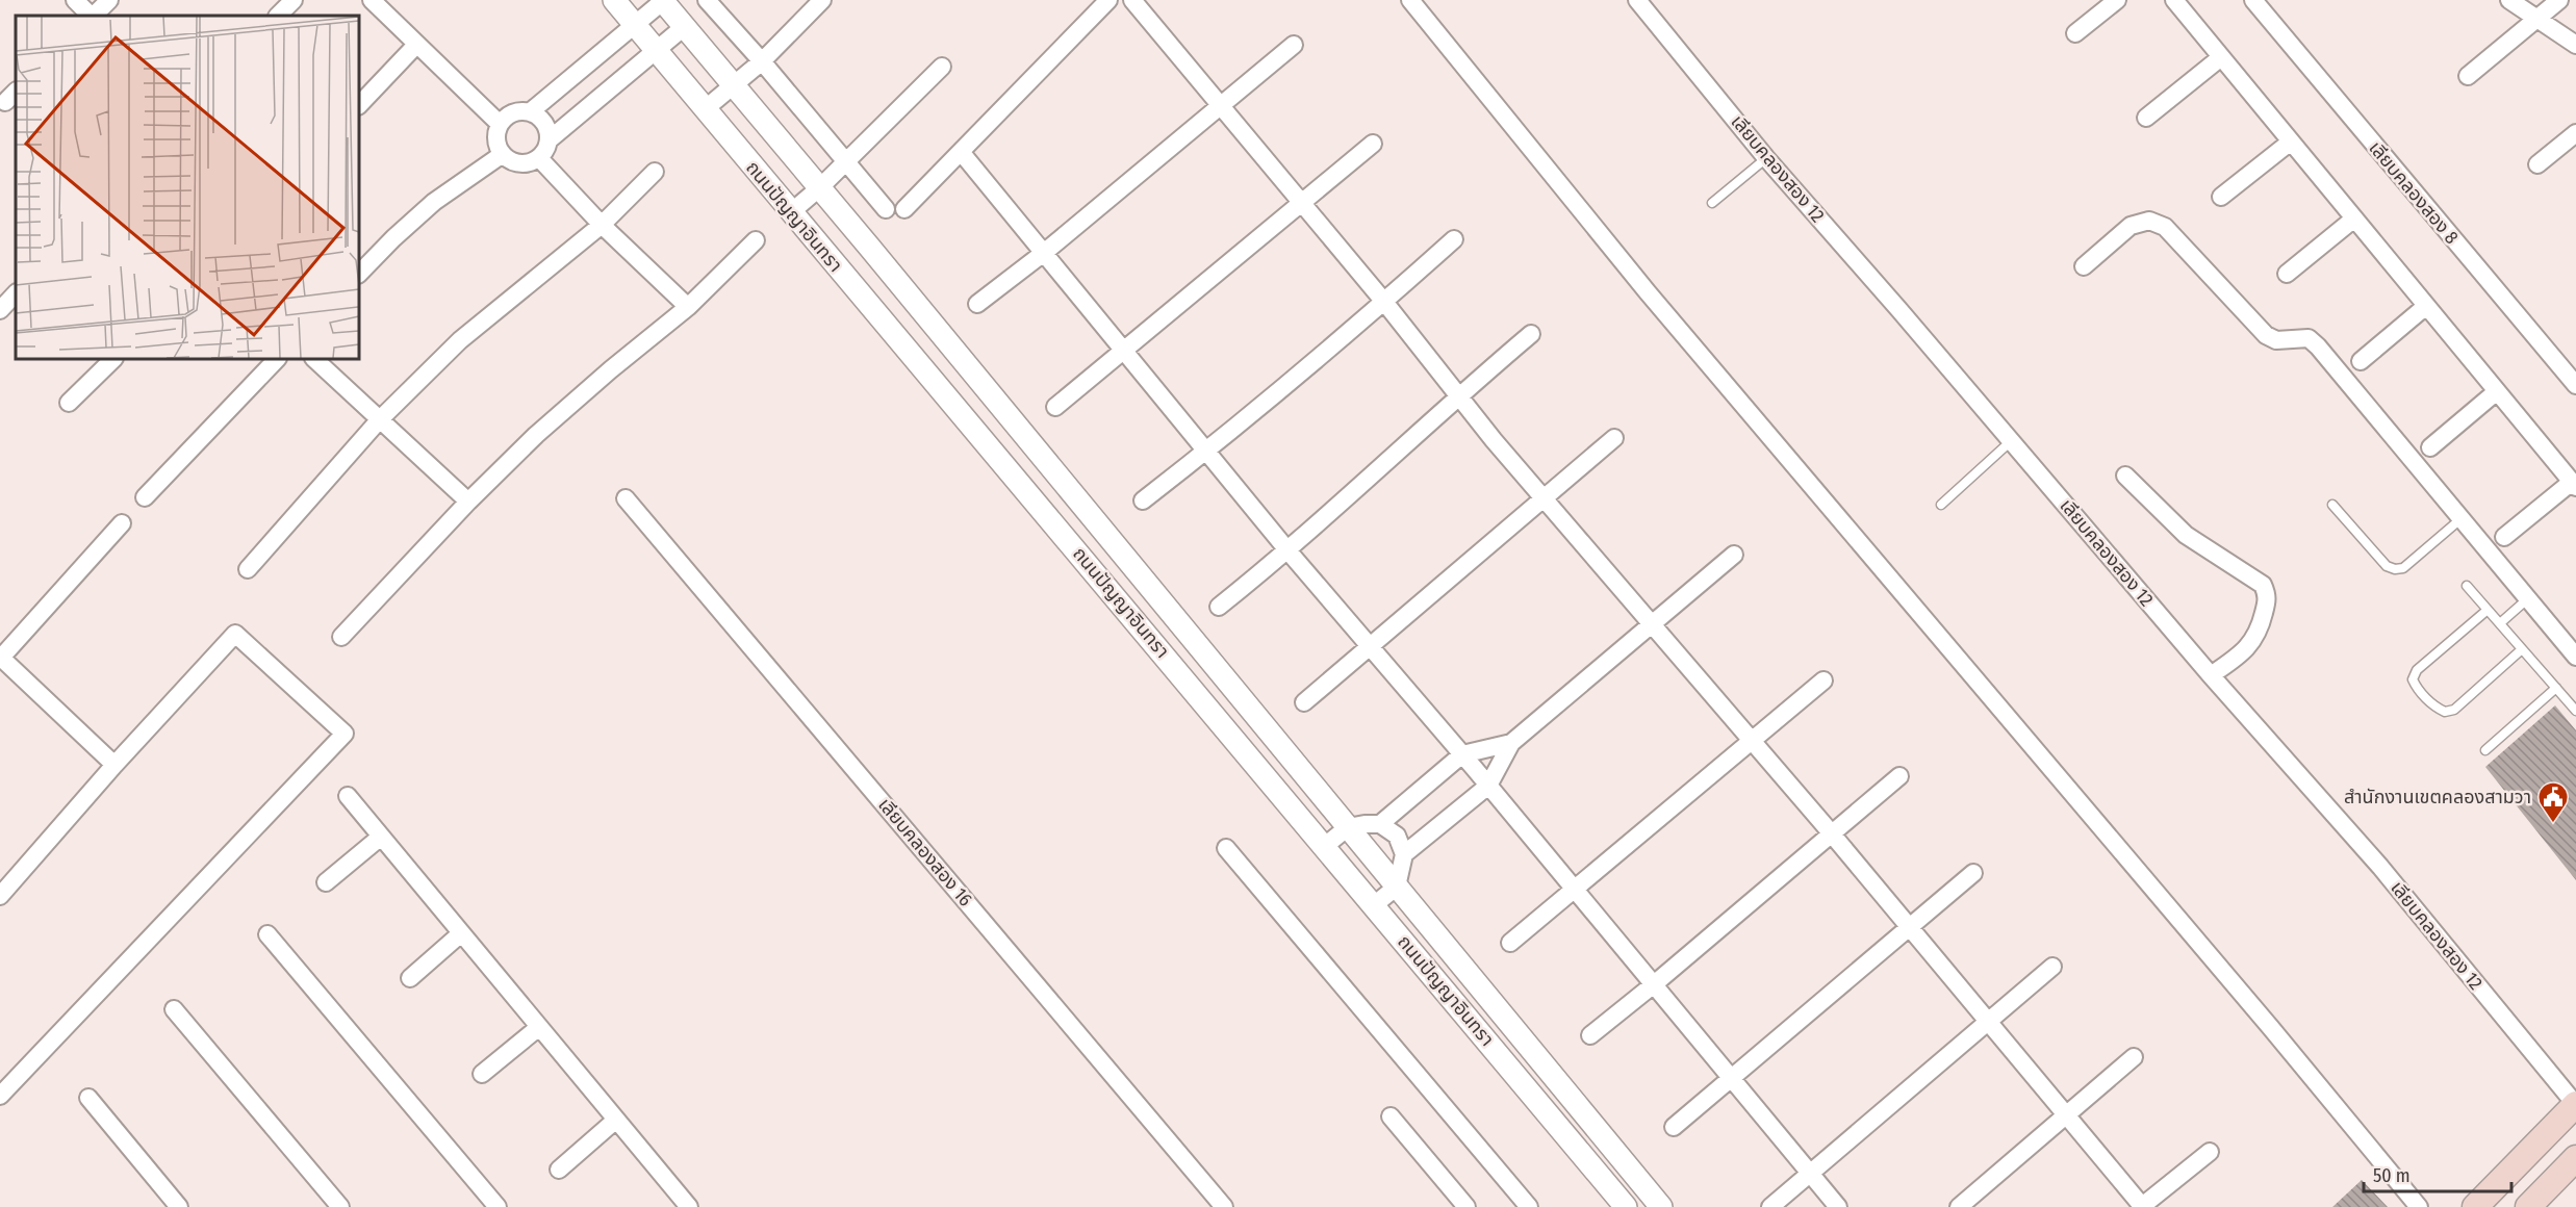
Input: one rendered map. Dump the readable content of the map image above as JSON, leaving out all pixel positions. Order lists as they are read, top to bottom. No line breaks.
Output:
{"streets":{"street":["เลียบคลองสอง 12","เลียบคลองสอง 8","ถนนปัญญาอินทรา","เลียบคลองสอง 16"]},"places":{"public building":["สำนักงานเขตคลองสามวา"]},"scale_bar":"50 m"}
